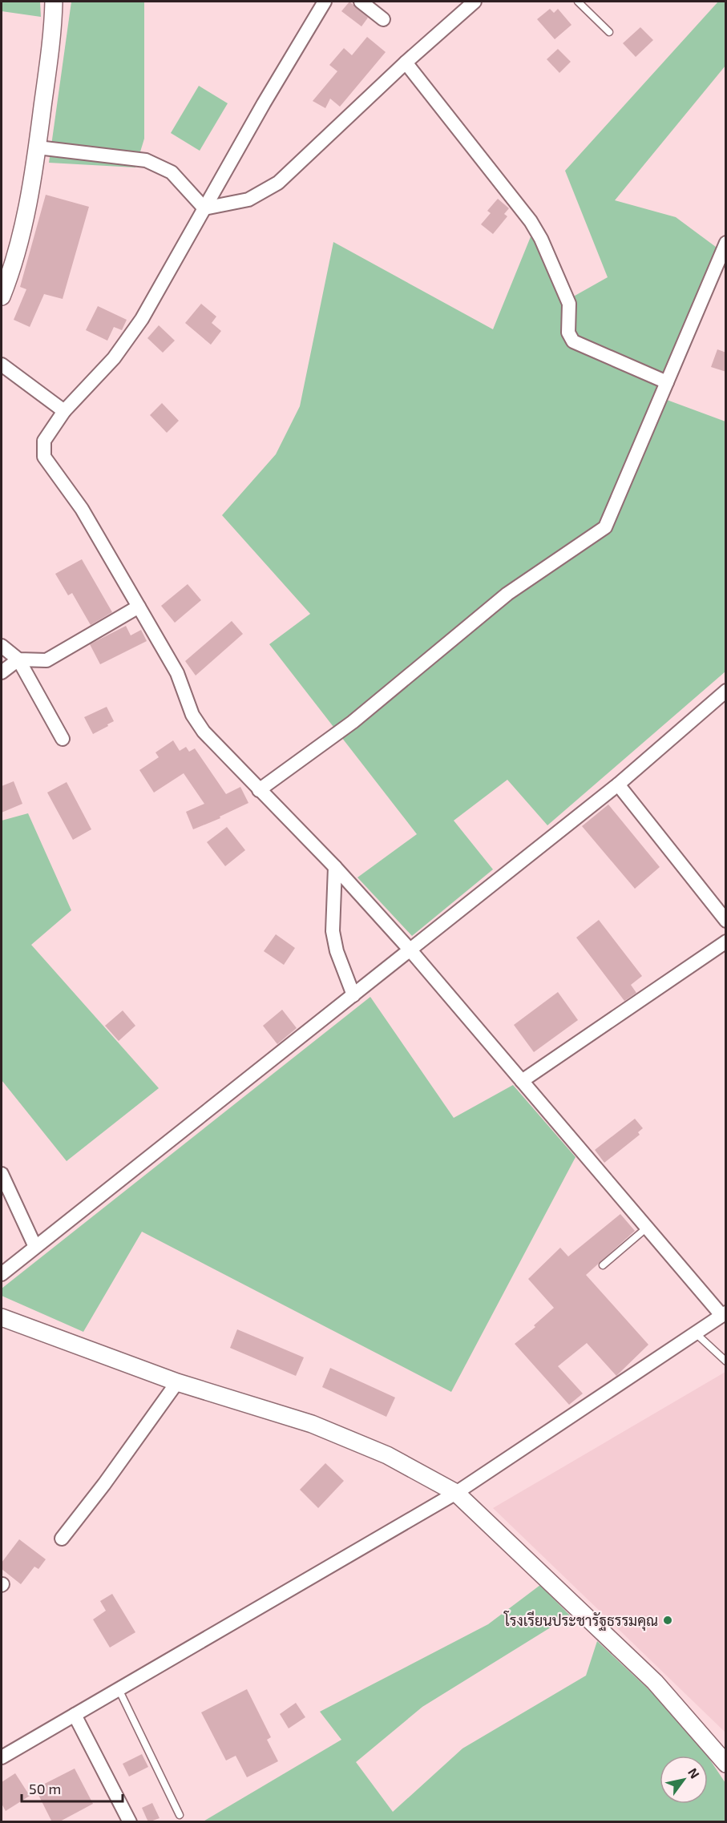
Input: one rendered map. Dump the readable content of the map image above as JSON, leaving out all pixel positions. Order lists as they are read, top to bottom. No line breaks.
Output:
{"places":["โรงเรียนประชารัฐธรรมคุณ"],"scale_bar":"50 m","north":"top right"}
